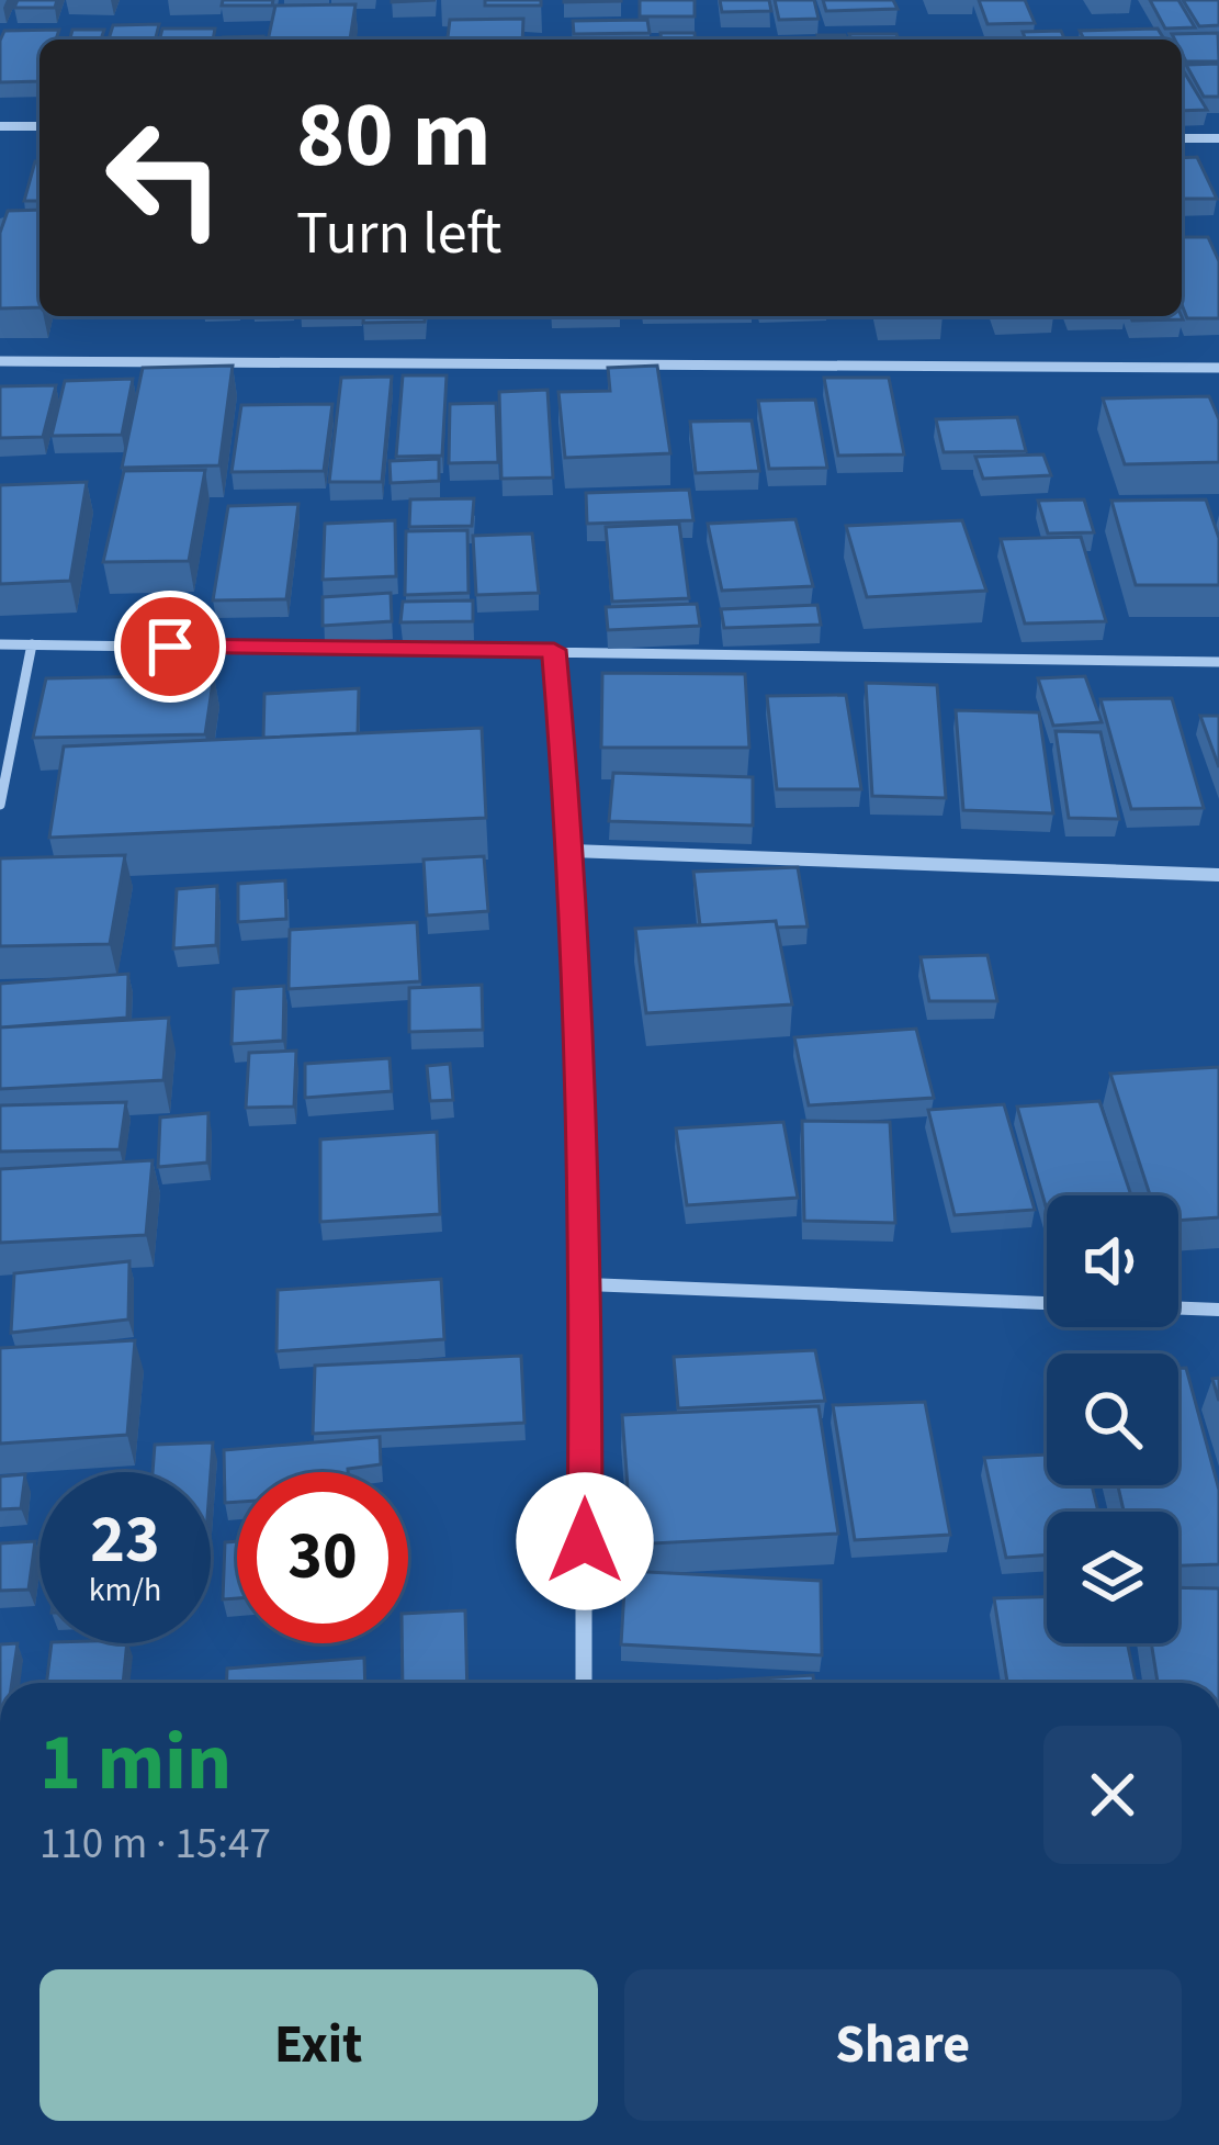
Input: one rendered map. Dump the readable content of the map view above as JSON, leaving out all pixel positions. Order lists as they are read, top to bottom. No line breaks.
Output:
{"page":{"turn":["80 m","Turn left"],"speed":"23 km/h","limit":"30","heading":["1 min","110 m · 15:47"],"buttons":["Exit","Share"]}}
